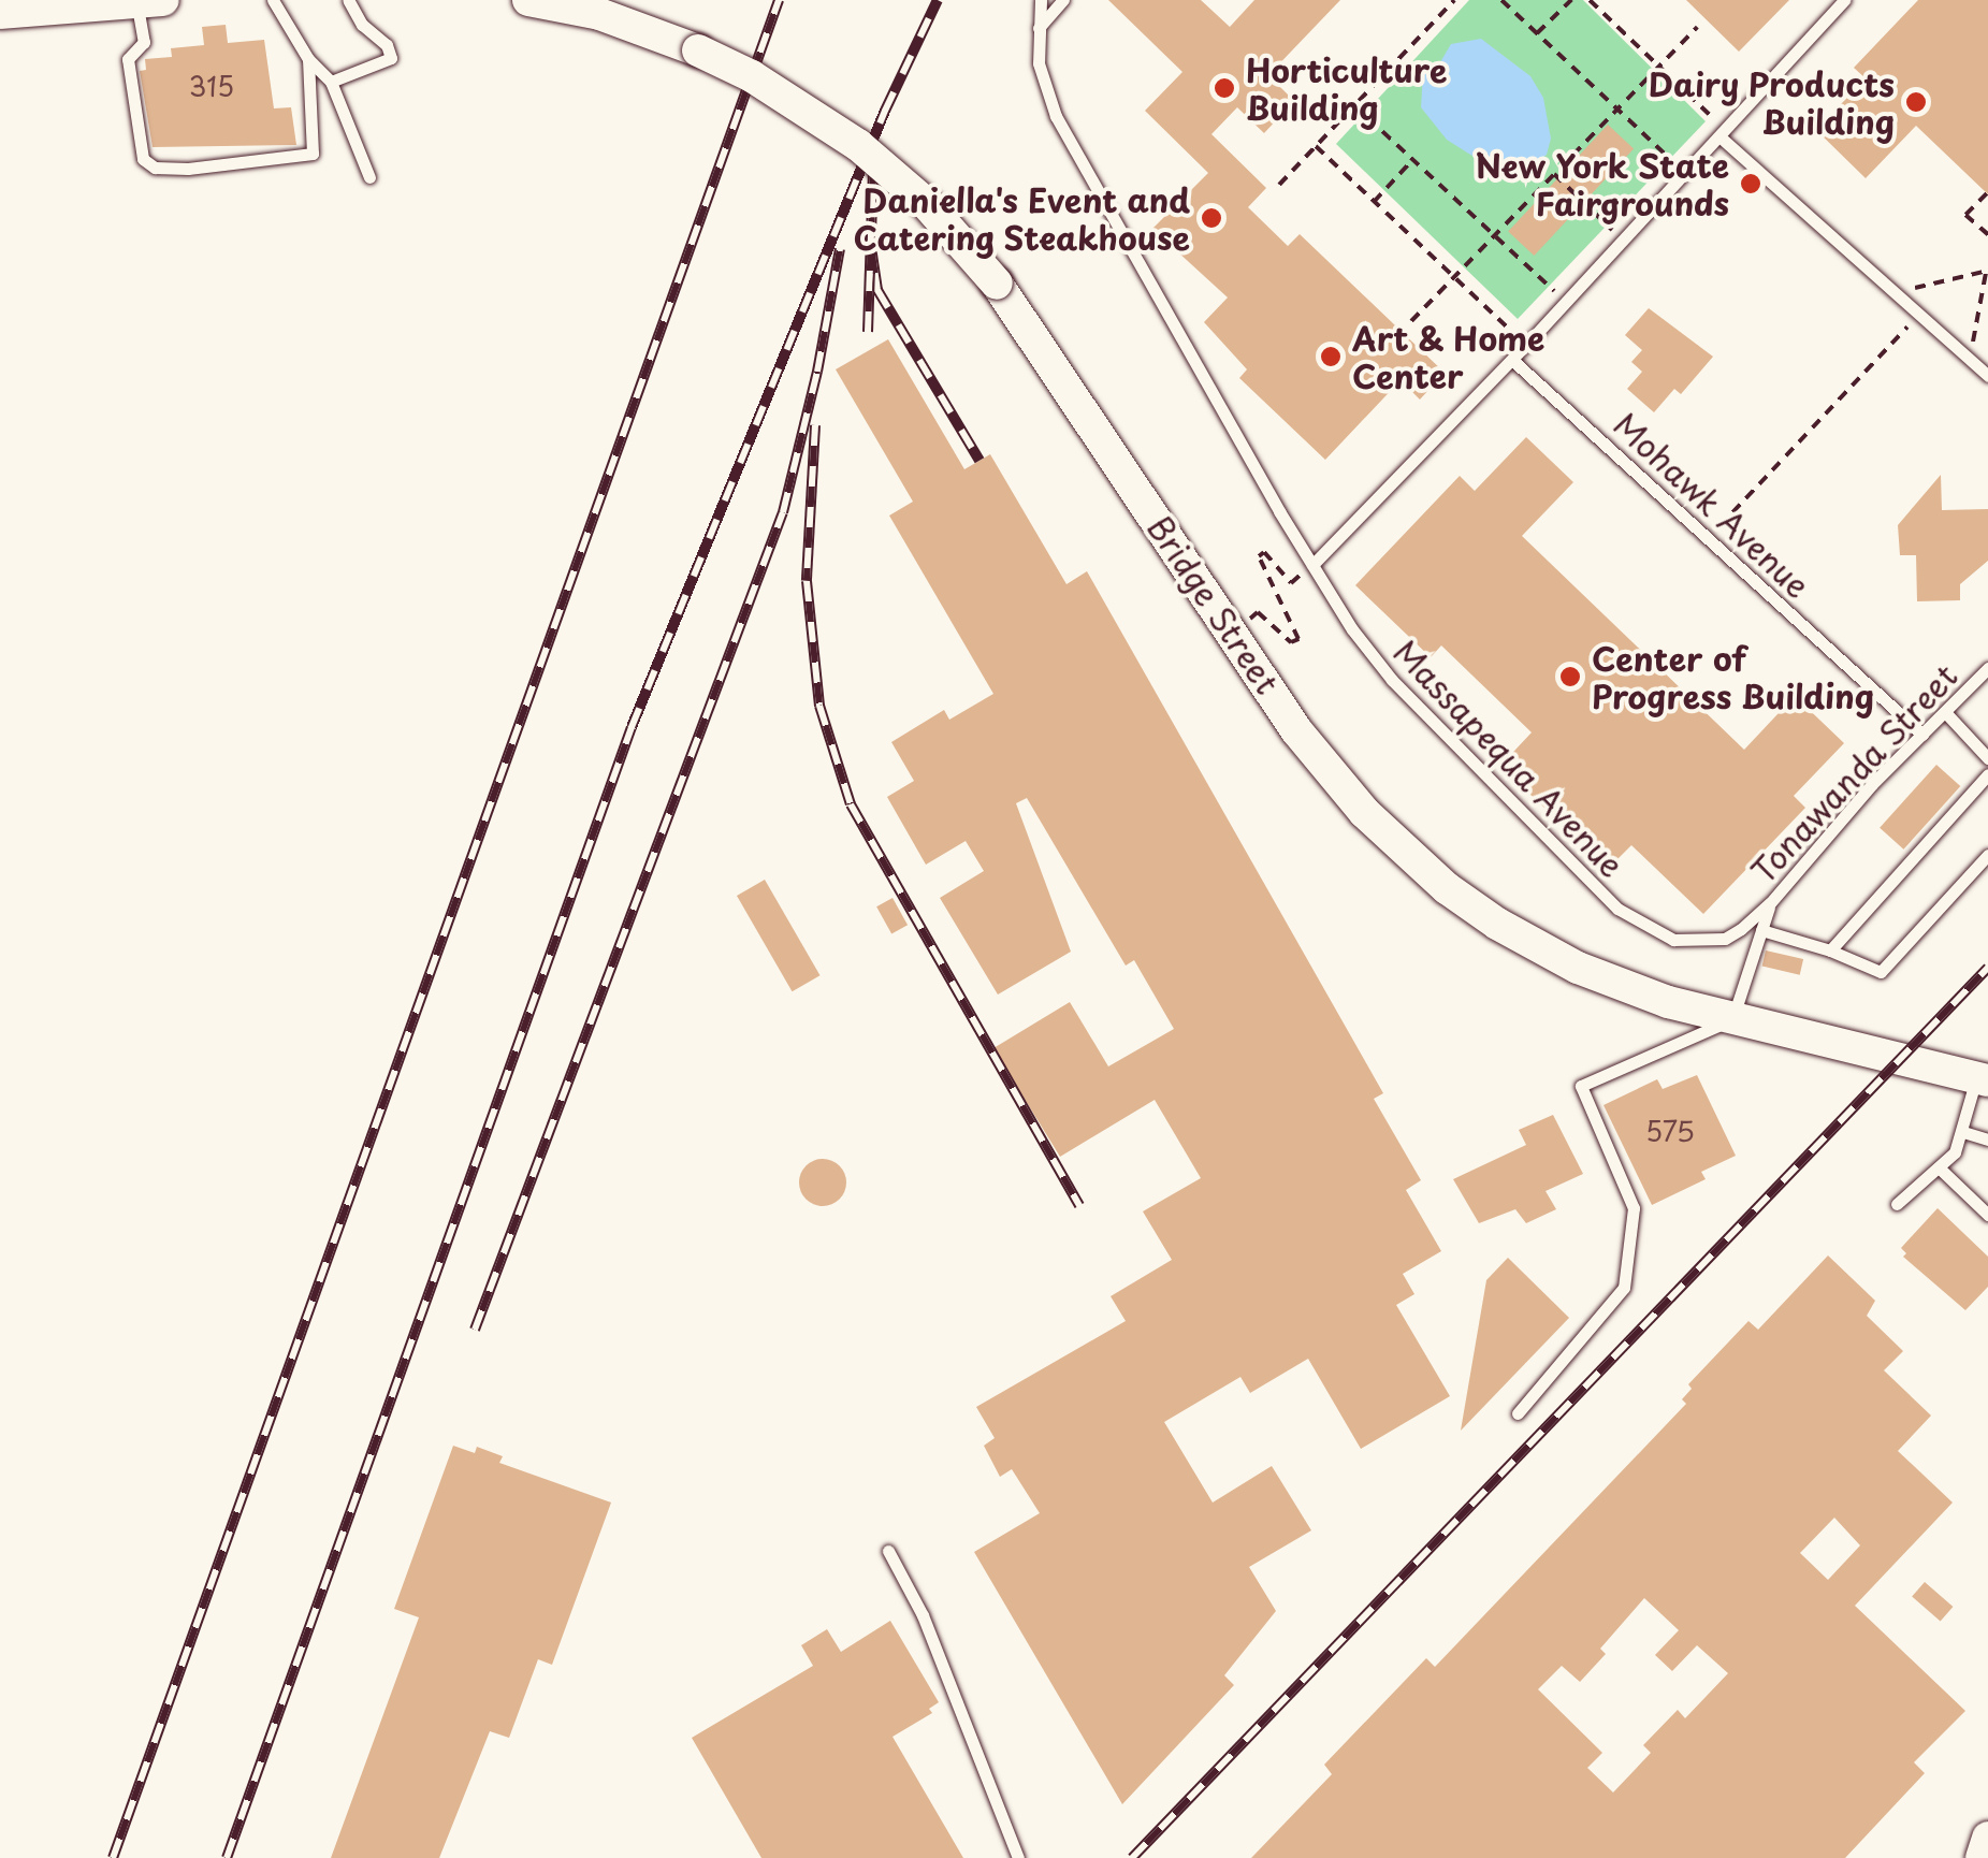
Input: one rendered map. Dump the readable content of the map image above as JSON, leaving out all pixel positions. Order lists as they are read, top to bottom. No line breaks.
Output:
{"streets":{"main road":["Bridge Street"],"lane":["Mohawk Avenue","Massapequa Avenue","Tonawanda Street"]},"crossings":[["Mohawk Avenue","Tonawanda Street"],["Massapequa Avenue","Tonawanda Street"]],"places":["Horticulture Building","Dairy Products Building","New York State Fairgrounds","Daniella's Event and Catering Steakhouse","Art & Home Center","Center of Progress Building"],"house_numbers":["315","575"]}
